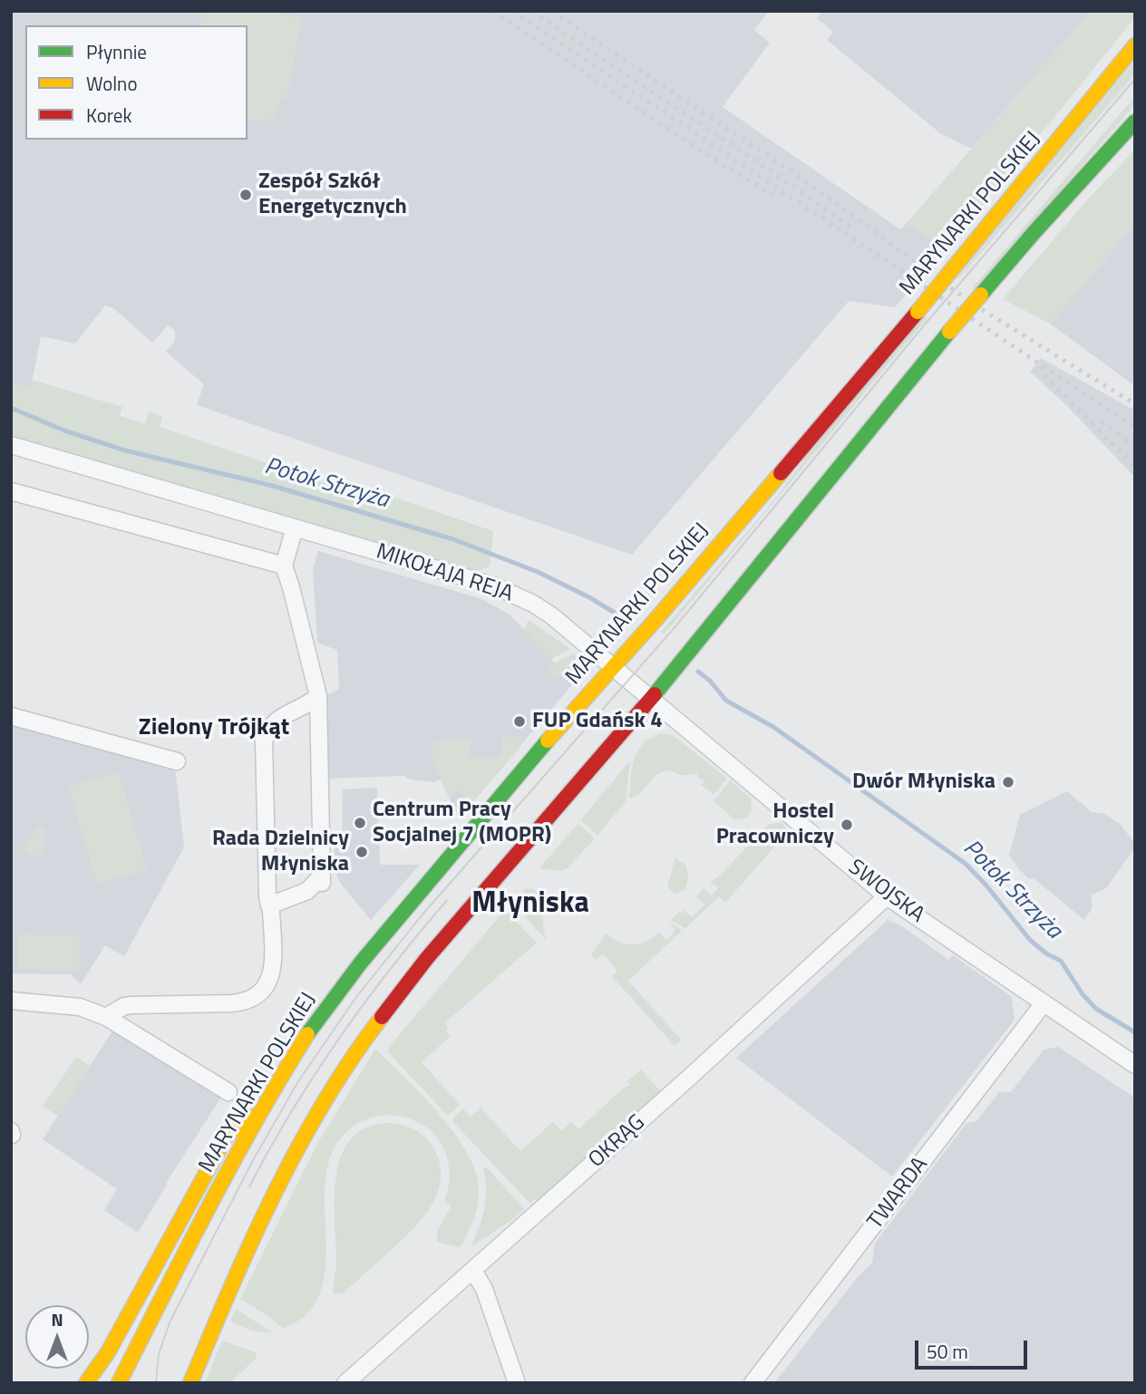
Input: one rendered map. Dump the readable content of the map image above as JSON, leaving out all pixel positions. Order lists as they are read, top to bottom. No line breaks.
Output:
{"streets":{"main road":["MARYNARKI POLSKIEJ"],"street":["MIKOŁAJA REJA","SWOJSKA","OKRĄG","TWARDA"]},"crossings":[["MARYNARKI POLSKIEJ","MIKOŁAJA REJA"],["MIKOŁAJA REJA","SWOJSKA"],["SWOJSKA","OKRĄG"],["SWOJSKA","TWARDA"]],"districts":["Zielony Trójkąt","Młyniska"],"water":["Potok Strzyża"],"places":["Zespół Szkół Energetycznych","FUP Gdańsk 4","Dwór Młyniska","Centrum Pracy Socjalnej 7 (MOPR)","Hostel Pracowniczy","Rada Dzielnicy Młyniska"],"legend":["Płynnie","Wolno","Korek"],"scale_bar":"50 m","north":"top"}
